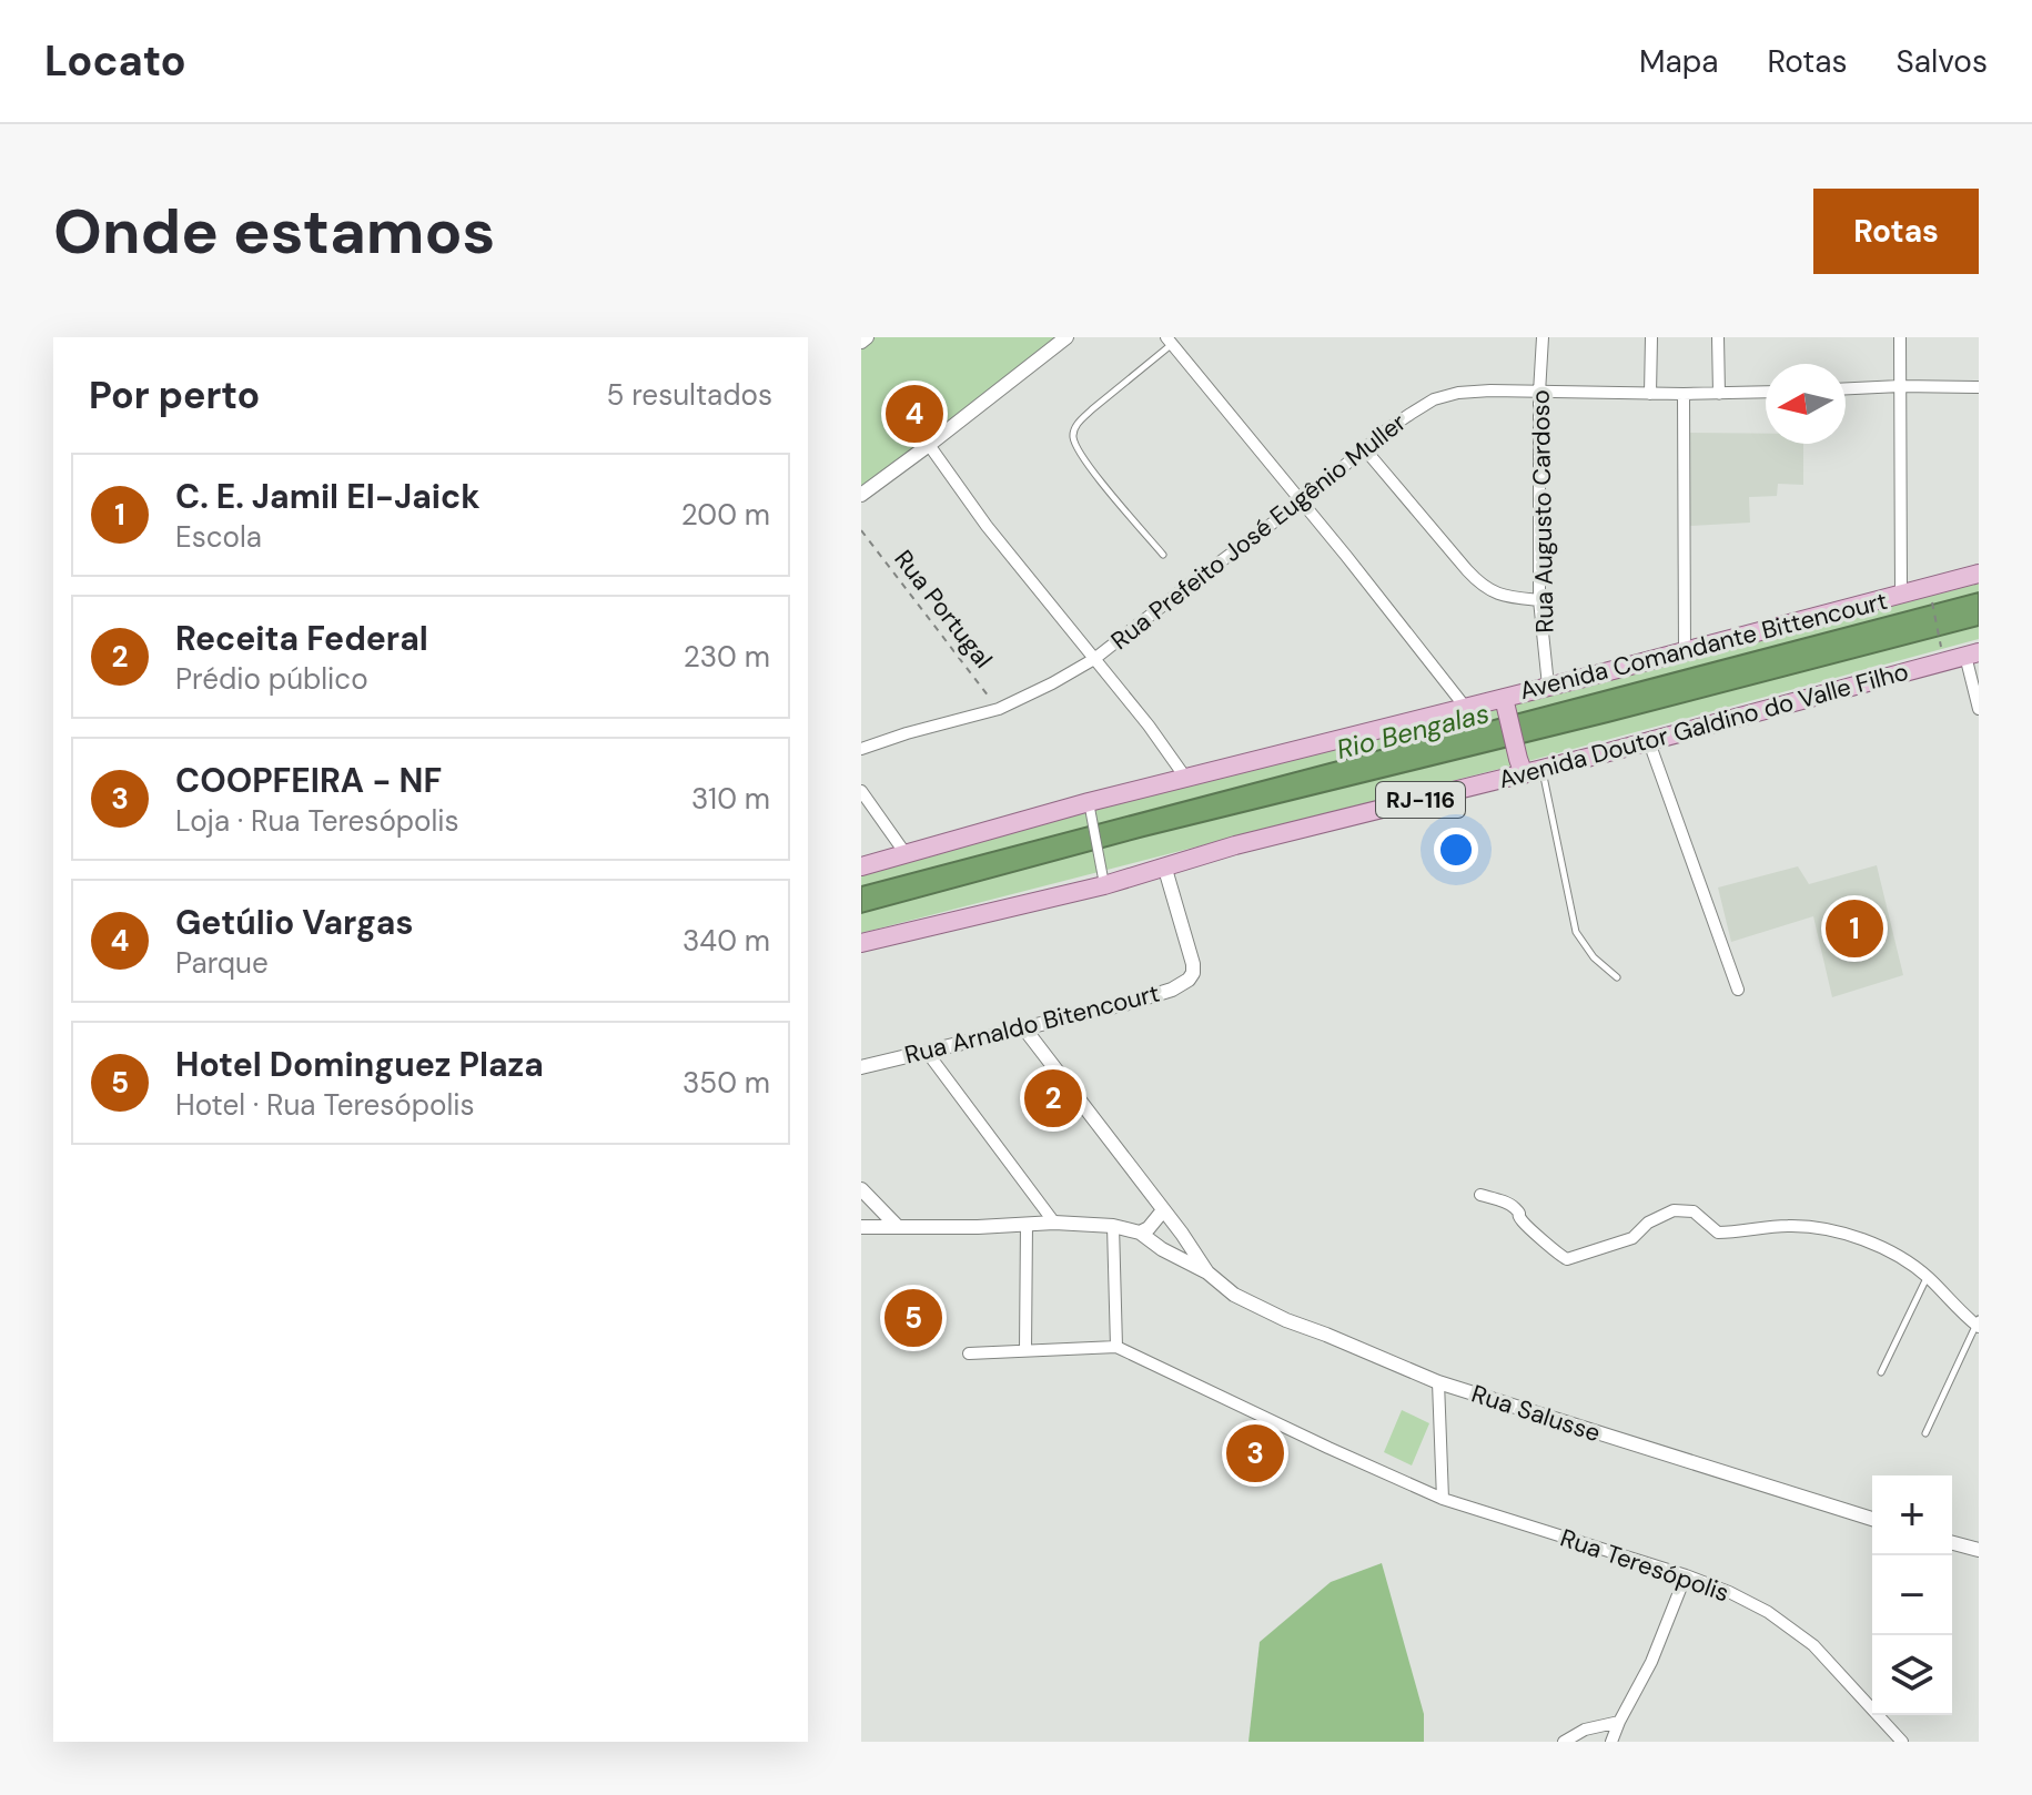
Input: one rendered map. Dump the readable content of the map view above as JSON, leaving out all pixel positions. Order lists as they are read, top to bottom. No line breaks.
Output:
{"streets":{"main road":["Avenida Comandante Bittencourt","Avenida Doutor Galdino do Valle Filho","RJ-116"],"street":["Rua Augusto Cardoso","Rua Prefeito José Eugênio Muller","Rua Arnaldo Bitencourt","Rua Salusse","Rua Teresópolis"],"path":["Rua Portugal"]},"crossings":[["Rua Augusto Cardoso","Rua Prefeito José Eugênio Muller"],["Rua Augusto Cardoso","Avenida Comandante Bittencourt"],["Rua Prefeito José Eugênio Muller","Rua Portugal"],["Avenida Doutor Galdino do Valle Filho","Rua Arnaldo Bitencourt"]],"water":["Rio Bengalas"],"north":"left","page":{"header":"Locato","nav":["Mapa","Rotas","Salvos"],"buttons":"Rotas","title":"Onde estamos","heading":["Por perto","5 resultados"],"pins":["4","1","2","5","3"],"list":[{"mark":"1","name":"C. E. Jamil El-Jaick","note":"Escola","value":"200 m"},{"mark":"2","name":"Receita Federal","note":"Prédio público","value":"230 m"},{"mark":"3","name":"COOPFEIRA - NF","note":"Loja · Rua Teresópolis","value":"310 m"},{"mark":"4","name":"Getúlio Vargas","note":"Parque","value":"340 m"},{"mark":"5","name":"Hotel Dominguez Plaza","note":"Hotel · Rua Teresópolis","value":"350 m"}],"map_buttons":["+","−"]}}
